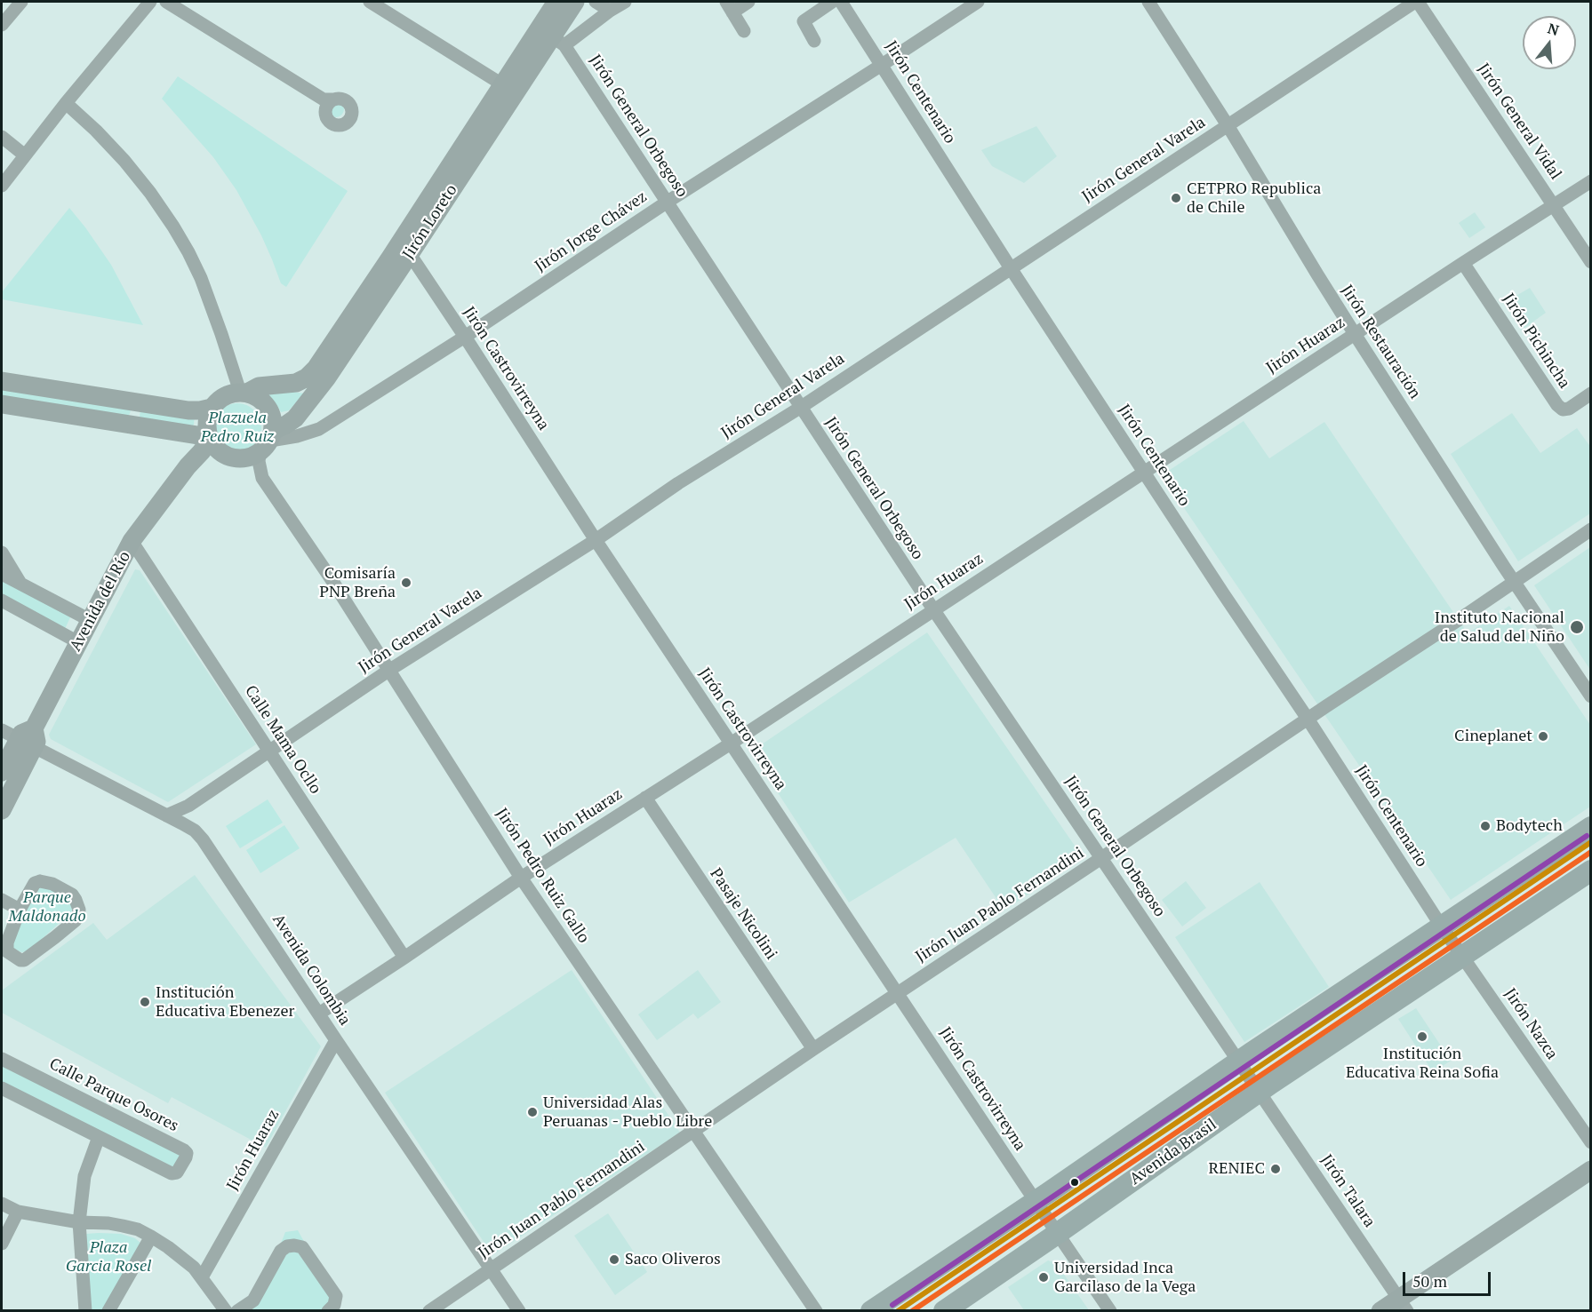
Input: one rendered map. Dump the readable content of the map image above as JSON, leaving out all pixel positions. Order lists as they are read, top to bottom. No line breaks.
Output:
{"streets":{"main road":["Jirón Loreto","Avenida del Río","Avenida Brasil"],"street":["Jirón Centenario","Jirón General Vidal","Jirón General Orbegoso","Jirón General Varela","Jirón Jorge Chávez","Jirón Pichincha","Jirón Restauración","Jirón Huaraz","Jirón Castrovirreyna","Calle Mama Ocllo","Jirón Pedro Ruiz Gallo","Jirón Juan Pablo Fernandini","Pasaje Nicolini","Avenida Colombia","Jirón Nazca","Calle Parque Osores","Jirón Talara"]},"crossings":[["Jirón Centenario","Jirón General Varela"],["Jirón Centenario","Jirón Jorge Chávez"],["Jirón Centenario","Jirón Huaraz"],["Jirón Centenario","Jirón Juan Pablo Fernandini"],["Jirón Centenario","Jirón Nazca"],["Jirón General Vidal","Jirón General Varela"],["Jirón General Vidal","Jirón Huaraz"],["Jirón General Orbegoso","Jirón General Varela"],["Jirón General Orbegoso","Jirón Loreto"],["Jirón General Orbegoso","Jirón Jorge Chávez"],["Jirón General Orbegoso","Jirón Huaraz"],["Jirón General Orbegoso","Jirón Juan Pablo Fernandini"],["Jirón General Orbegoso","Avenida Brasil"],["Jirón General Orbegoso","Jirón Talara"],["Jirón General Varela","Jirón Restauración"],["Jirón General Varela","Jirón Castrovirreyna"],["Jirón General Varela","Calle Mama Ocllo"],["Jirón General Varela","Jirón Pedro Ruiz Gallo"],["Jirón General Varela","Avenida Colombia"],["Jirón Loreto","Jirón Jorge Chávez"],["Jirón Loreto","Jirón Castrovirreyna"],["Jirón Loreto","Avenida del Río"],["Jirón Loreto","Jirón Pedro Ruiz Gallo"],["Jirón Jorge Chávez","Jirón Castrovirreyna"],["Jirón Jorge Chávez","Avenida del Río"],["Jirón Jorge Chávez","Jirón Pedro Ruiz Gallo"],["Jirón Pichincha","Jirón Huaraz"],["Jirón Restauración","Jirón Huaraz"],["Jirón Restauración","Jirón Juan Pablo Fernandini"],["Jirón Huaraz","Jirón Castrovirreyna"],["Jirón Huaraz","Calle Mama Ocllo"],["Jirón Huaraz","Jirón Pedro Ruiz Gallo"],["Jirón Huaraz","Pasaje Nicolini"],["Jirón Huaraz","Avenida Colombia"],["Jirón Castrovirreyna","Jirón Juan Pablo Fernandini"],["Jirón Castrovirreyna","Avenida Brasil"],["Avenida del Río","Calle Mama Ocllo"],["Avenida del Río","Jirón Pedro Ruiz Gallo"],["Avenida del Río","Avenida Colombia"],["Jirón Pedro Ruiz Gallo","Jirón Juan Pablo Fernandini"],["Jirón Juan Pablo Fernandini","Pasaje Nicolini"],["Jirón Juan Pablo Fernandini","Avenida Colombia"],["Jirón Nazca","Avenida Brasil"],["Avenida Brasil","Jirón Talara"]],"parks":["Plazuela Pedro Ruiz","Parque Maldonado","Plaza Garcia Rosel"],"places":["CETPRO Republica de Chile","Comisaría PNP Breña","Instituto Nacional de Salud del Niño","Cineplanet","Bodytech","Institución Educativa Ebenezer","Institución Educativa Reina Sofia","Universidad Alas Peruanas - Pueblo Libre","RENIEC","Saco Oliveros","Universidad Inca Garcilaso de la Vega"],"scale_bar":"50 m","north":"top"}
